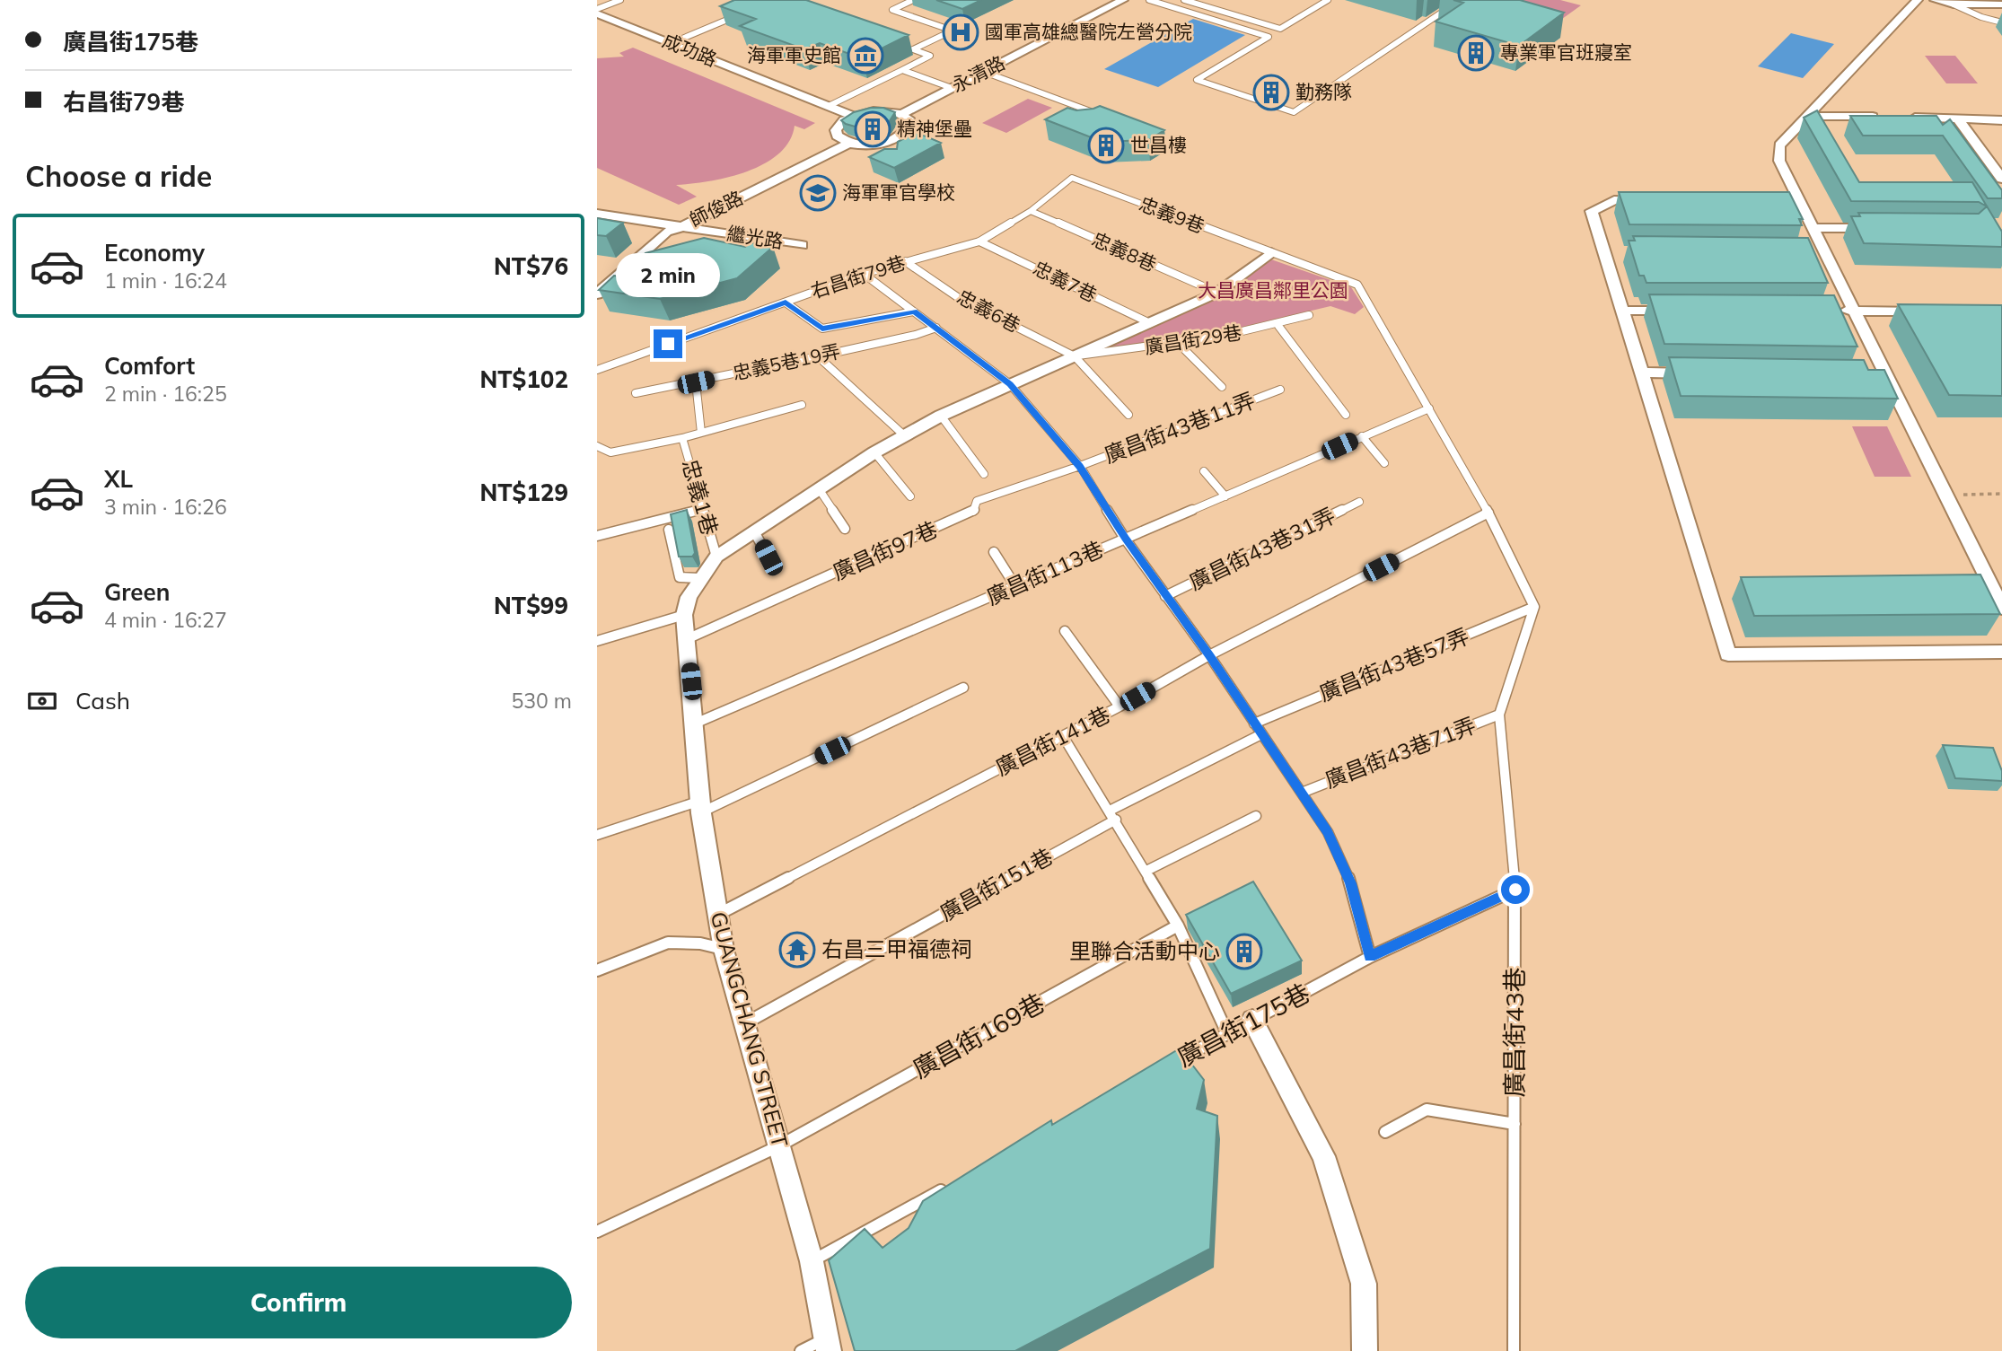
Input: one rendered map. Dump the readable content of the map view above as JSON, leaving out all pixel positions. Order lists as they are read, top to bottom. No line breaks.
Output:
{"streets":{"street":["成功路","永清路","師俊路","繼光路","GUANGCHANG STREET"],"lane":["忠義9巷","忠義8巷","右昌街79巷","忠義7巷","忠義6巷","廣昌街29巷","忠義5巷19弄","廣昌街43巷11弄","忠義1巷","廣昌街43巷31弄","廣昌街97巷","廣昌街113巷","廣昌街43巷57弄","廣昌街141巷","廣昌街43巷71弄","廣昌街151巷","廣昌街175巷","廣昌街43巷","廣昌街169巷"]},"crossings":[["永清路","師俊路"],["師俊路","繼光路"],["忠義9巷","右昌街79巷"],["忠義9巷","廣昌街113巷"],["忠義9巷","廣昌街43巷57弄"],["忠義9巷","廣昌街141巷"],["忠義9巷","GUANGCHANG STREET"],["忠義8巷","右昌街79巷"],["忠義8巷","GUANGCHANG STREET"],["右昌街79巷","忠義7巷"],["右昌街79巷","忠義6巷"],["忠義7巷","GUANGCHANG STREET"],["忠義6巷","廣昌街29巷"],["忠義6巷","GUANGCHANG STREET"],["廣昌街29巷","GUANGCHANG STREET"],["廣昌街43巷11弄","廣昌街97巷"],["忠義1巷","GUANGCHANG STREET"],["廣昌街97巷","GUANGCHANG STREET"],["廣昌街113巷","GUANGCHANG STREET"],["廣昌街141巷","GUANGCHANG STREET"],["廣昌街43巷71弄","廣昌街43巷"],["廣昌街151巷","GUANGCHANG STREET"],["廣昌街175巷","廣昌街43巷"],["GUANGCHANG STREET","廣昌街169巷"]],"parks":["大昌廣昌鄰里公園"],"places":{"hospital":["國軍高雄總醫院左營分院"],"building":["專業軍官班寢室","勤務隊","精神堡壘","世昌樓","里聯合活動中心"],"museum":["海軍軍史館"],"school or university":["海軍軍官學校"],"temple":["右昌三甲福德祠"]},"page":{"banner":["廣昌街175巷","右昌街79巷"],"heading":"Choose a ride","list":[{"name":"Economy","note":"1 min · 16:24","value":"NT$76"},{"name":"Comfort","note":"2 min · 16:25","value":"NT$102"},{"name":"XL","note":"3 min · 16:26","value":"NT$129"},{"name":"Green","note":"4 min · 16:27","value":"NT$99"}],"bubble":"2 min","pay":["Cash","530 m"],"buttons":"Confirm"}}
